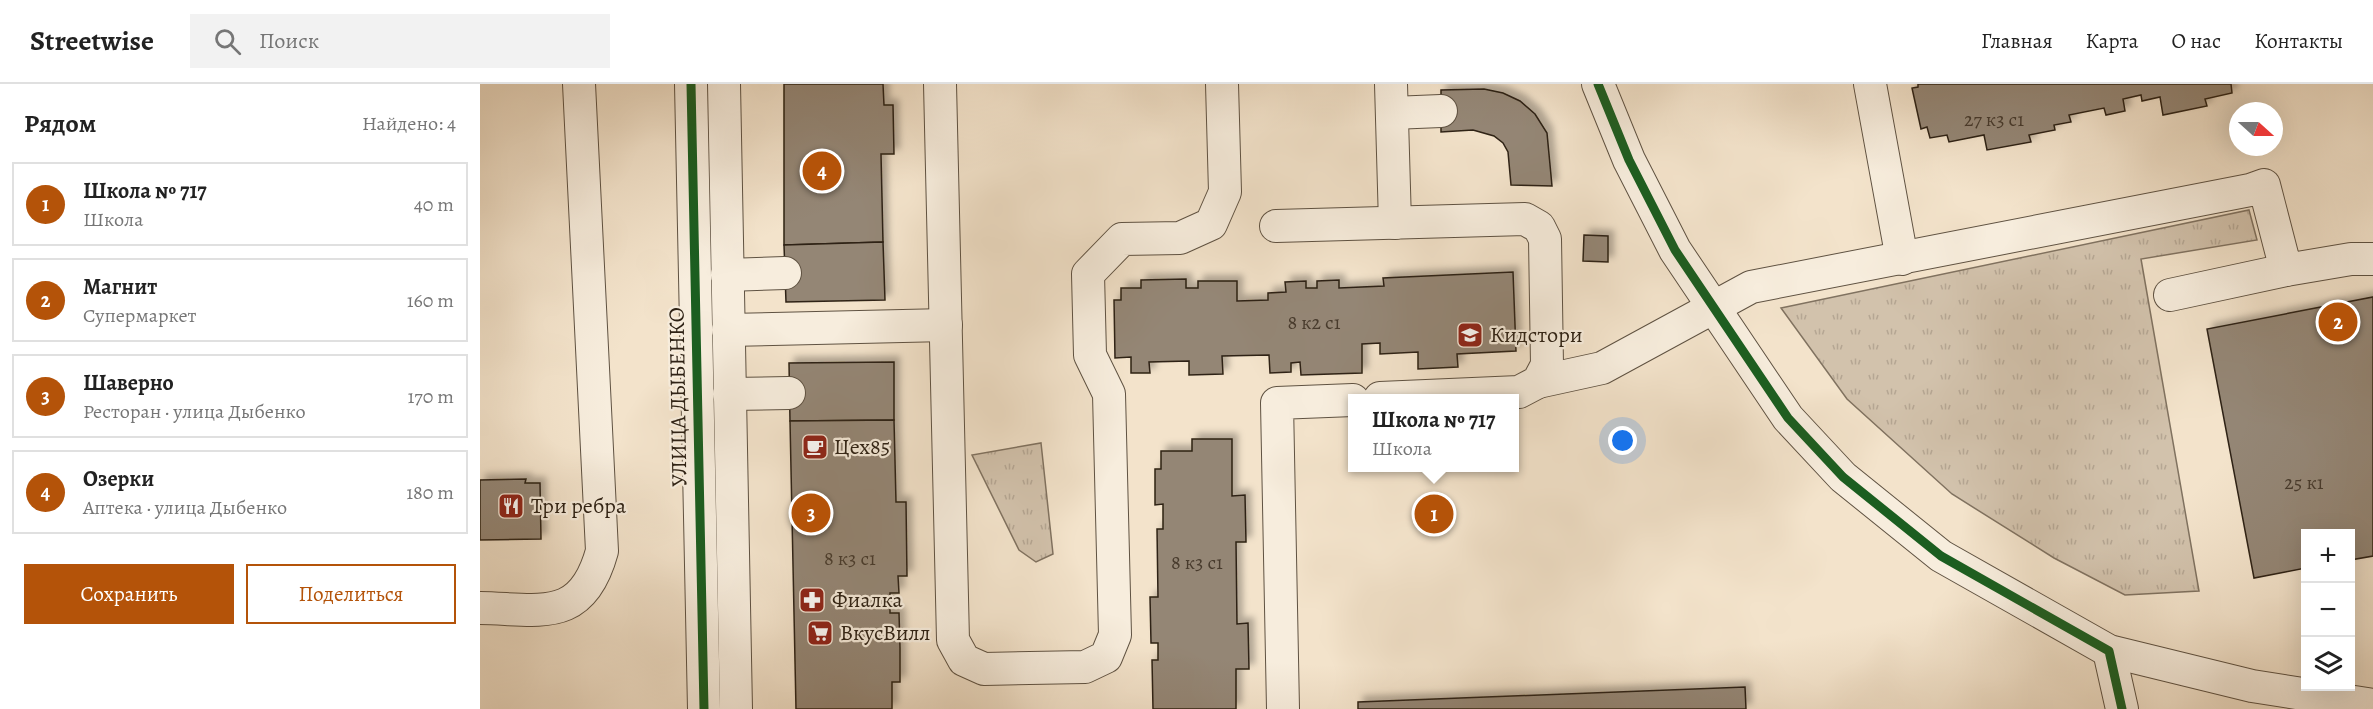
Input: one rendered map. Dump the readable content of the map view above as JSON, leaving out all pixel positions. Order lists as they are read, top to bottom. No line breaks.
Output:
{"streets":{"street":["УЛИЦА ДЫБЕНКО"]},"places":{"school or university":["Кидстори"],"cafe":["Цех85"],"restaurant":["Три ребра"],"pharmacy":["Фиалка"],"supermarket":["ВкусВилл"]},"house_numbers":["27 к3 с1","8 к2 с1","25 к1","8 к3 с1","8 к3 с1"],"north":"right","page":{"header":"Streetwise","search":"Поиск","nav":["Главная","Карта","О нас","Контакты"],"heading":["Рядом","Найдено: 4"],"pins":["4","2","3","1"],"list":[{"mark":"1","name":"Школа № 717","note":"Школа","value":"40 m"},{"mark":"2","name":"Магнит","note":"Супермаркет","value":"160 m"},{"mark":"3","name":"Шаверно","note":"Ресторан · улица Дыбенко","value":"170 m"},{"mark":"4","name":"Озерки","note":"Аптека · улица Дыбенко","value":"180 m"}],"popup":["Школа № 717","Школа"],"map_buttons":["+","−"],"buttons":["Сохранить","Поделиться"]}}
